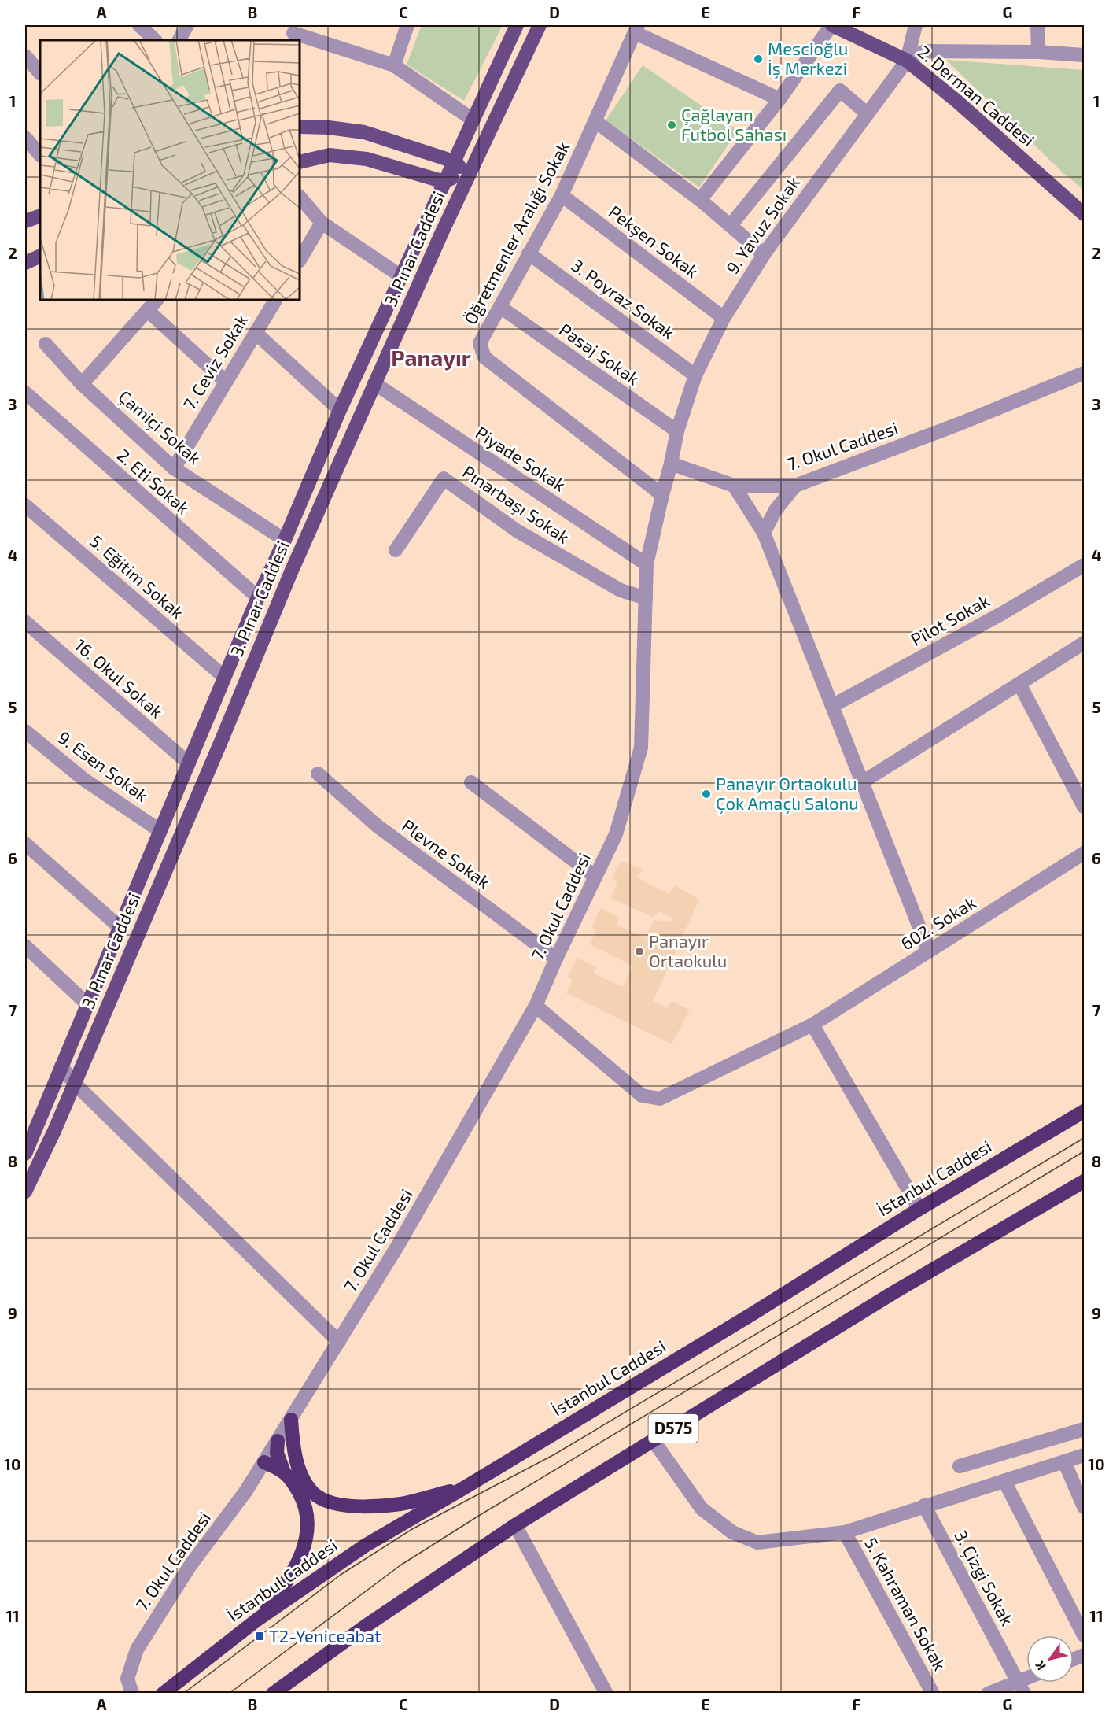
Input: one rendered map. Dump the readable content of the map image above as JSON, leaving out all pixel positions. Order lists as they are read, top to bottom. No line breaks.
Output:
{"streets":{"highway":["İstanbul Caddesi","D575"],"main road":["2. Derman Caddesi","3. Pınar Caddesi"],"street":["9. Yavuz Sokak","Öğretmenler Aralığı Sokak","Pekşen Sokak","3. Poyraz Sokak","Pasaj Sokak","7. Ceviz Sokak","Çamiçi Sokak","7. Okul Caddesi","Piyade Sokak","2. Eti Sokak","Pınarbaşı Sokak","5. Eğitim Sokak","Pilot Sokak","16. Okul Sokak","9. Esen Sokak","Plevne Sokak","602. Sokak","3. Çizgi Sokak","5. Kahraman Sokak"]},"crossings":[["2. Derman Caddesi","9. Yavuz Sokak"],["9. Yavuz Sokak","Pekşen Sokak"],["9. Yavuz Sokak","3. Poyraz Sokak"],["9. Yavuz Sokak","Pasaj Sokak"],["9. Yavuz Sokak","7. Okul Caddesi"],["Öğretmenler Aralığı Sokak","Pekşen Sokak"],["Öğretmenler Aralığı Sokak","3. Poyraz Sokak"],["Öğretmenler Aralığı Sokak","Pasaj Sokak"],["Öğretmenler Aralığı Sokak","7. Okul Caddesi"],["3. Pınar Caddesi","Çamiçi Sokak"],["3. Pınar Caddesi","Piyade Sokak"],["3. Pınar Caddesi","2. Eti Sokak"],["3. Pınar Caddesi","5. Eğitim Sokak"],["3. Pınar Caddesi","16. Okul Sokak"],["3. Pınar Caddesi","9. Esen Sokak"],["7. Ceviz Sokak","Çamiçi Sokak"],["7. Okul Caddesi","Piyade Sokak"],["7. Okul Caddesi","Pınarbaşı Sokak"],["7. Okul Caddesi","Plevne Sokak"],["7. Okul Caddesi","602. Sokak"]],"districts":["Panayır"],"places":{"other":["Mescioğlu İş Merkezi","Çağlayan Futbol Sahası","Panayır Ortaokulu Çok Amaçlı Salonu","Panayır Ortaokulu"],"transit":["T2-Yeniceabat"]},"north":"bottom left","grid":{"columns":["A","B","C","D","E","F","G"],"rows":["1","2","3","4","5","6","7","8","9","10","11"]}}
